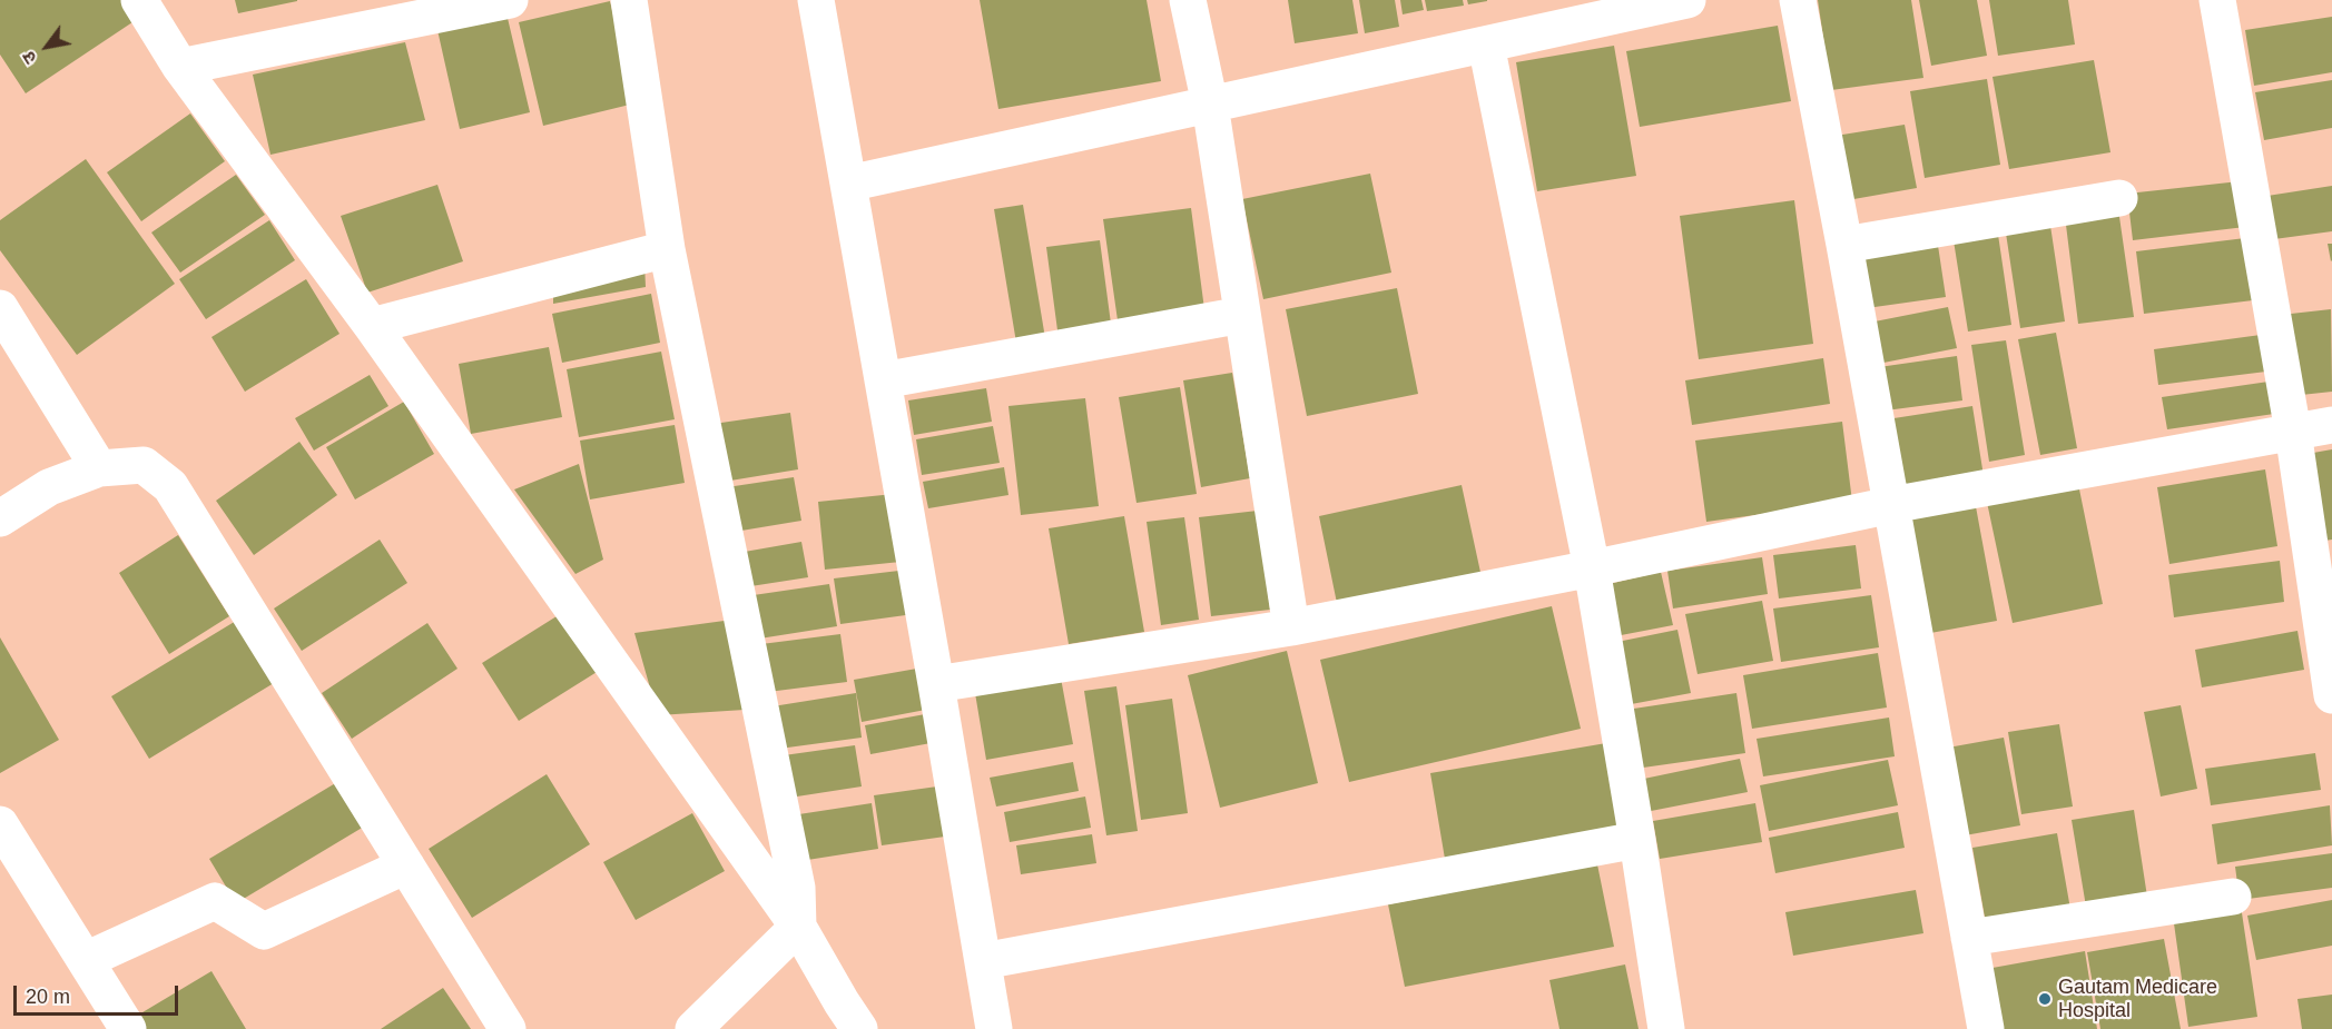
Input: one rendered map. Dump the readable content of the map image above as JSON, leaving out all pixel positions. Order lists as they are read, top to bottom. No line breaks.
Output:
{"places":["Gautam Medicare Hospital"],"scale_bar":"20 m","north":"bottom left"}
